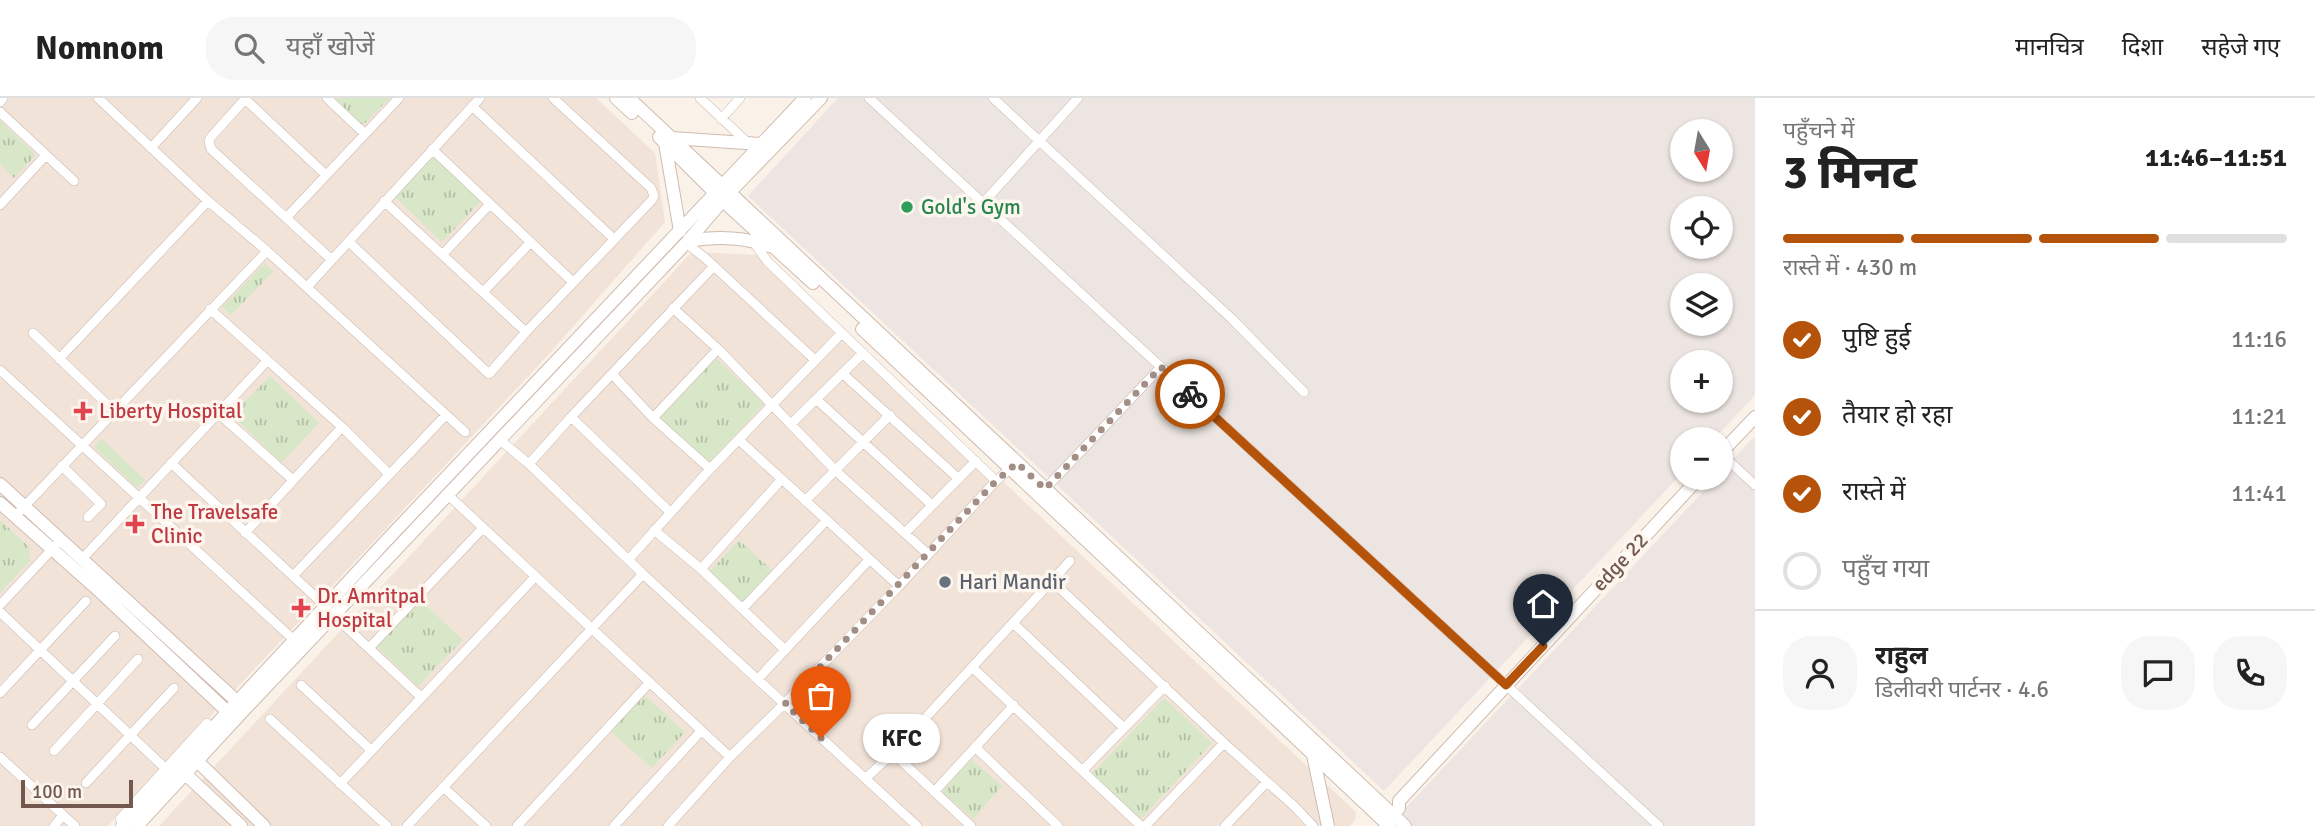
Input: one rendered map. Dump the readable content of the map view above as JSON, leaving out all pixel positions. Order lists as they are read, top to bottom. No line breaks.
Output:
{"streets":{"main road":["edge 22"]},"places":{"other":["Gold's Gym","Hari Mandir","KFC"],"health":["Liberty Hospital","The Travelsafe Clinic","Dr. Amritpal Hospital"]},"scale_bar":"100 m","north":"bottom","page":{"header":"Nomnom","search":"यहाँ खोजें","nav":["मानचित्र","दिशा","सहेजे गए"],"heading":["3 मिनट","पहुँचने में","11:46–11:51"],"panel":["राहुल","डिलीवरी पार्टनर · 4.6"],"map_buttons":["+","−"],"bar":"रास्ते में · 430 m","list":[["पुष्टि हुई","11:16"],["तैयार हो रहा","11:21"],["रास्ते में","11:41"],"पहुँच गया"],"bubble":"KFC","scale":"100 m"}}
